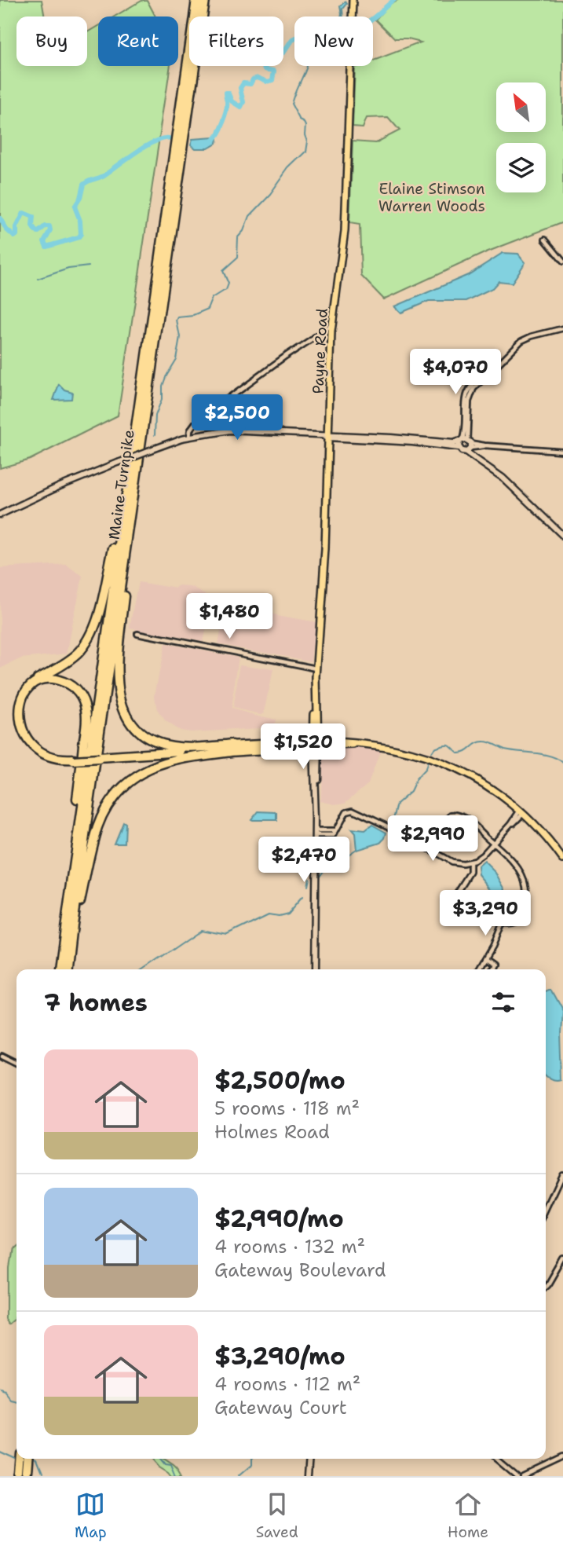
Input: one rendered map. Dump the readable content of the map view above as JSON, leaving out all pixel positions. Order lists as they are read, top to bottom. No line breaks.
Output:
{"streets":{"highway":["Maine Turnpike"],"main road":["Payne Road"]},"parks":["Elaine Stimson Warren Woods"],"north":"top left","page":{"chip":["Buy","Rent","Filters","New"],"price":["$4,070","$2,500","$1,480","$1,520","$2,990","$2,470","$3,290"],"heading":"7 homes","list":[{"name":"$2,500/mo","note":"5 rooms · 118 m² · Holmes Road"},{"name":"$2,990/mo","note":"4 rooms · 132 m² · Gateway Boulevard"},{"name":"$3,290/mo","note":"4 rooms · 112 m² · Gateway Court"}],"tabs":["Map","Saved","Home"]}}
